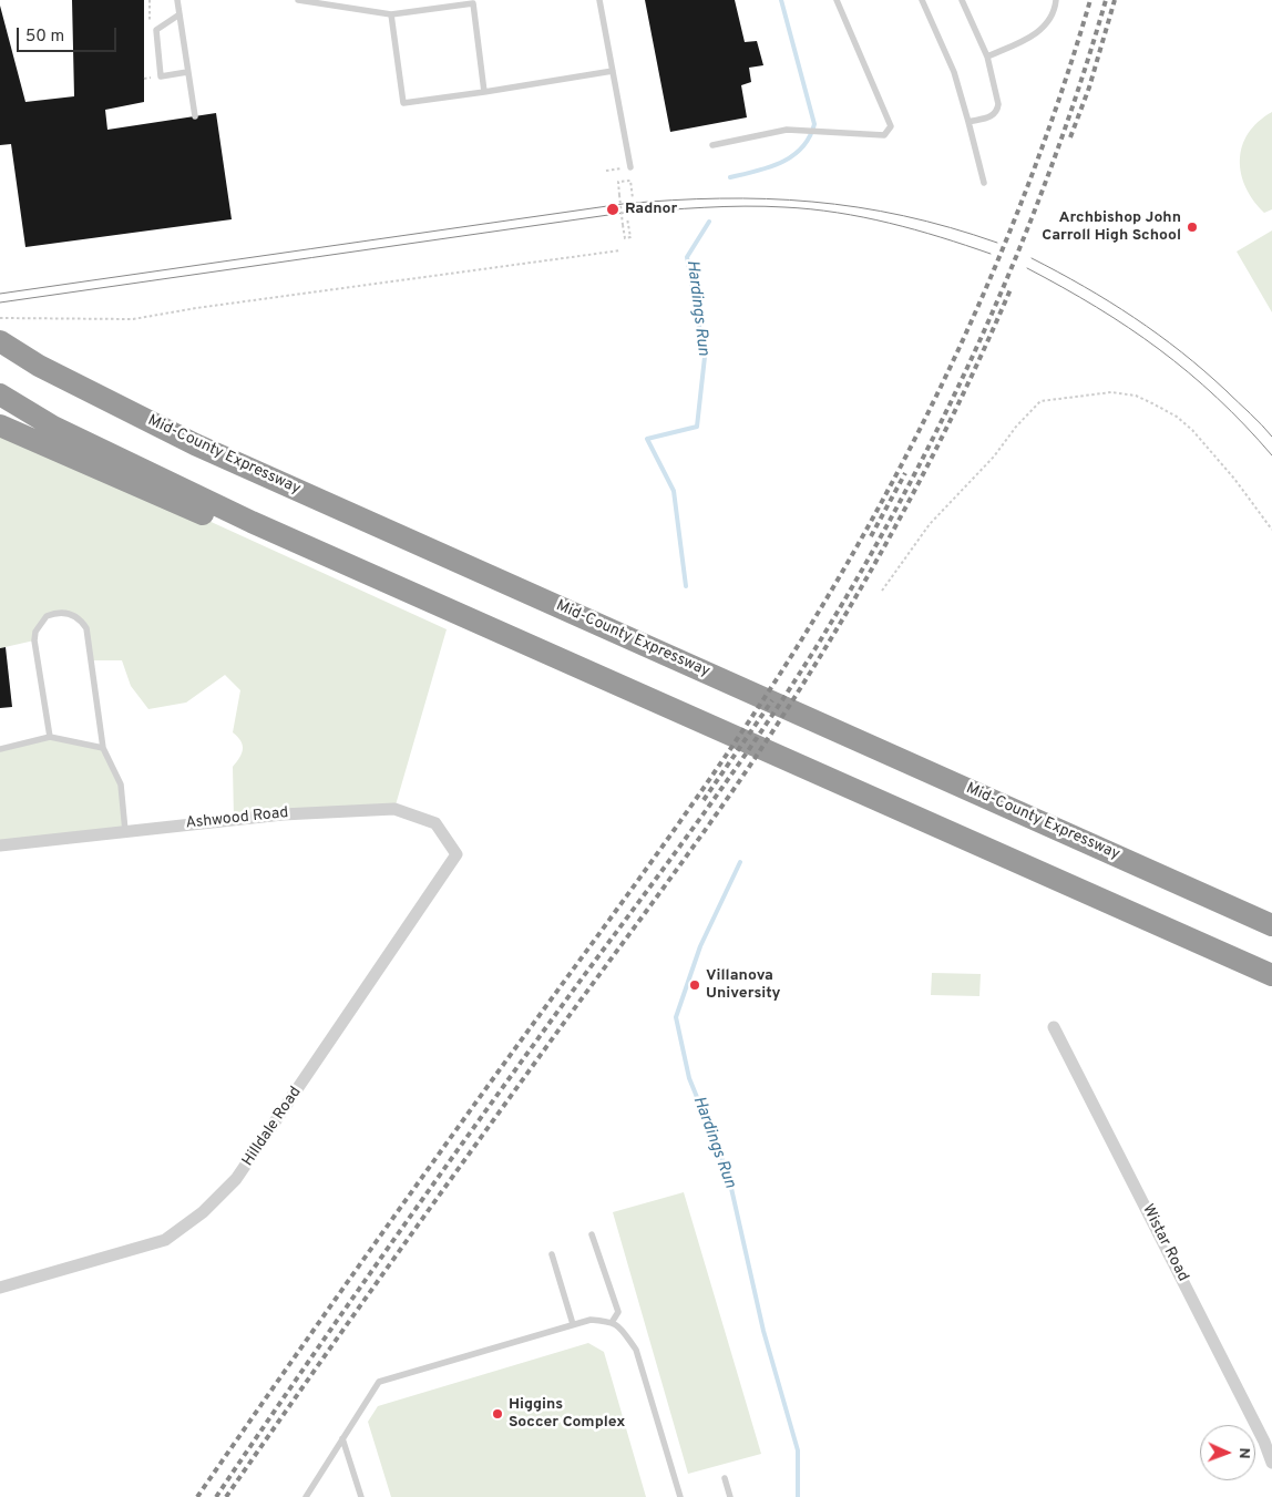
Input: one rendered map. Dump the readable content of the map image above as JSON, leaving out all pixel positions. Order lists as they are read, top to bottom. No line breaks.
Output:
{"streets":{"highway":["Mid-County Expressway"],"street":["Ashwood Road","Hilldale Road","Wistar Road"]},"crossings":[["Ashwood Road","Hilldale Road"]],"water":["Hardings Run"],"places":["Radnor","Archbishop John Carroll High School","Villanova University","Higgins Soccer Complex"],"scale_bar":"50 m","north":"right"}
